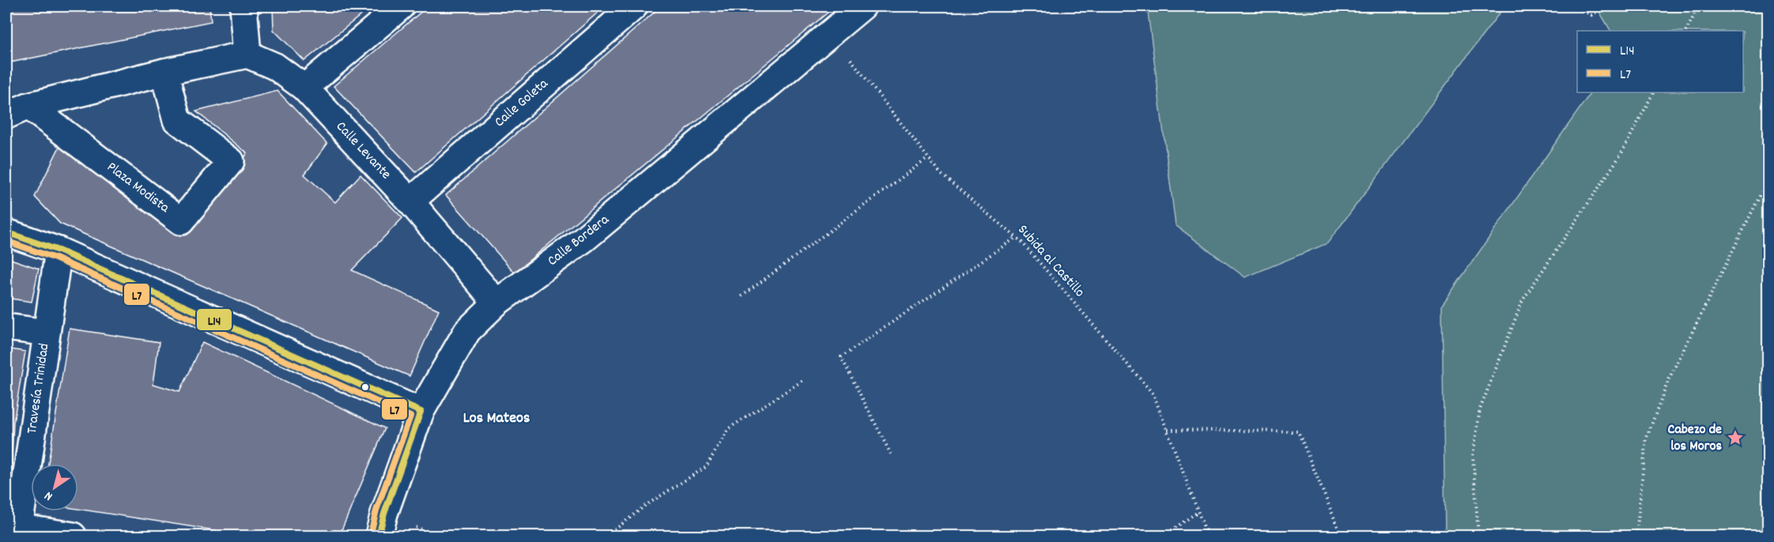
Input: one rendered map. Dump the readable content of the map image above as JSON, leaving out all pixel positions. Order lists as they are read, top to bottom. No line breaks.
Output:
{"streets":{"street":["Calle Goleta","Calle Levante","Plaza Modista","Calle Bordera","Travesía Trinidad"],"path":["Subida al Castillo"]},"crossings":[["Calle Goleta","Calle Levante"],["Calle Levante","Plaza Modista"],["Calle Levante","Calle Bordera"],["Calle Bordera","Subida al Castillo"]],"districts":["Los Mateos"],"places":{"place":["Cabezo de los Moros"]},"lines":["transit line L14","transit line L7"],"legend":["L14","L7"],"north":"bottom left"}
